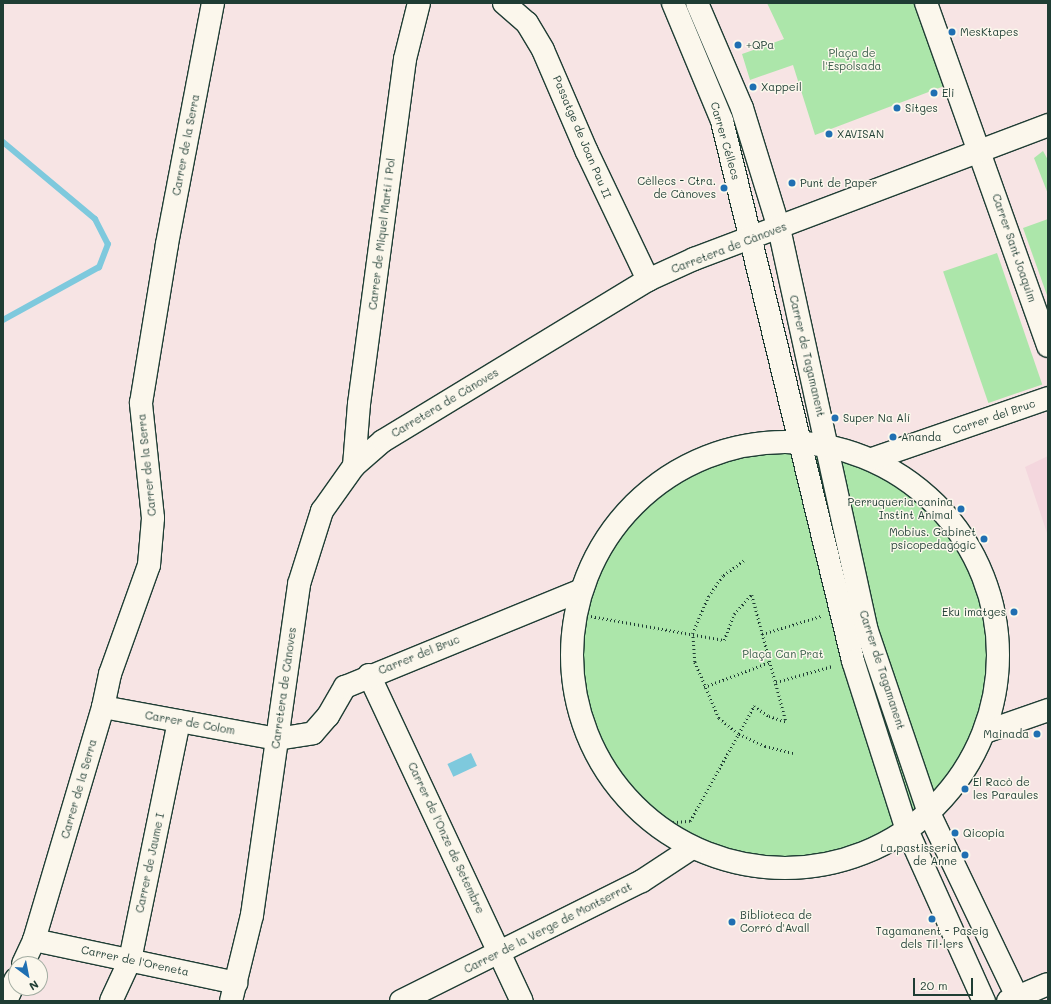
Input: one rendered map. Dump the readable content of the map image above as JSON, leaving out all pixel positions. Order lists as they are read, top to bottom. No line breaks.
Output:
{"streets":{"street":["Passatge de Joan Pau II","Carrer Céllecs","Carrer de la Serra","Carrer de Miquel Martí i Pol","Carretera de Cànoves","Carrer Sant Joaquim","Carrer de Tagamanent","Carrer del Bruc","Carrer de Colom","Carrer de l'Onze de Setembre","Carrer de Jaume I","Carrer de la Verge de Montserrat","Carrer de l'Oreneta"]},"crossings":[["Passatge de Joan Pau II","Carretera de Cànoves"],["Carrer Céllecs","Carretera de Cànoves"],["Carrer Céllecs","Carrer de Tagamanent"],["Carrer de la Serra","Carrer de Colom"],["Carrer de la Serra","Carrer de l'Oreneta"],["Carrer de Miquel Martí i Pol","Carretera de Cànoves"],["Carretera de Cànoves","Carrer Sant Joaquim"],["Carretera de Cànoves","Carrer de Tagamanent"],["Carretera de Cànoves","Carrer del Bruc"],["Carretera de Cànoves","Carrer de Colom"],["Carretera de Cànoves","Carrer de l'Oreneta"],["Carrer del Bruc","Carrer de Colom"],["Carrer del Bruc","Carrer de l'Onze de Setembre"],["Carrer de Colom","Carrer de Jaume I"],["Carrer de l'Onze de Setembre","Carrer de la Verge de Montserrat"],["Carrer de Jaume I","Carrer de l'Oreneta"]],"parks":["Plaça de l'Espolsada","Plaça Can Prat"],"places":["MesKtapes","+QPa","Xappeil","Eli","Sitges","XAVISAN","Punt de Paper","Cèllecs - Ctra. de Cànoves","Super Na Alí","Ananda","Perruqueria canina Instint Animal","Mobius. Gabinet psicopedagógic","Eku imatges","Mainada","El Racò de les Paraules","Qicopia","La pastisseria de Anne","Tagamanent - Paseig dels Til·lers","Biblioteca de Corró d'Avall"],"scale_bar":"20 m","north":"bottom right"}
